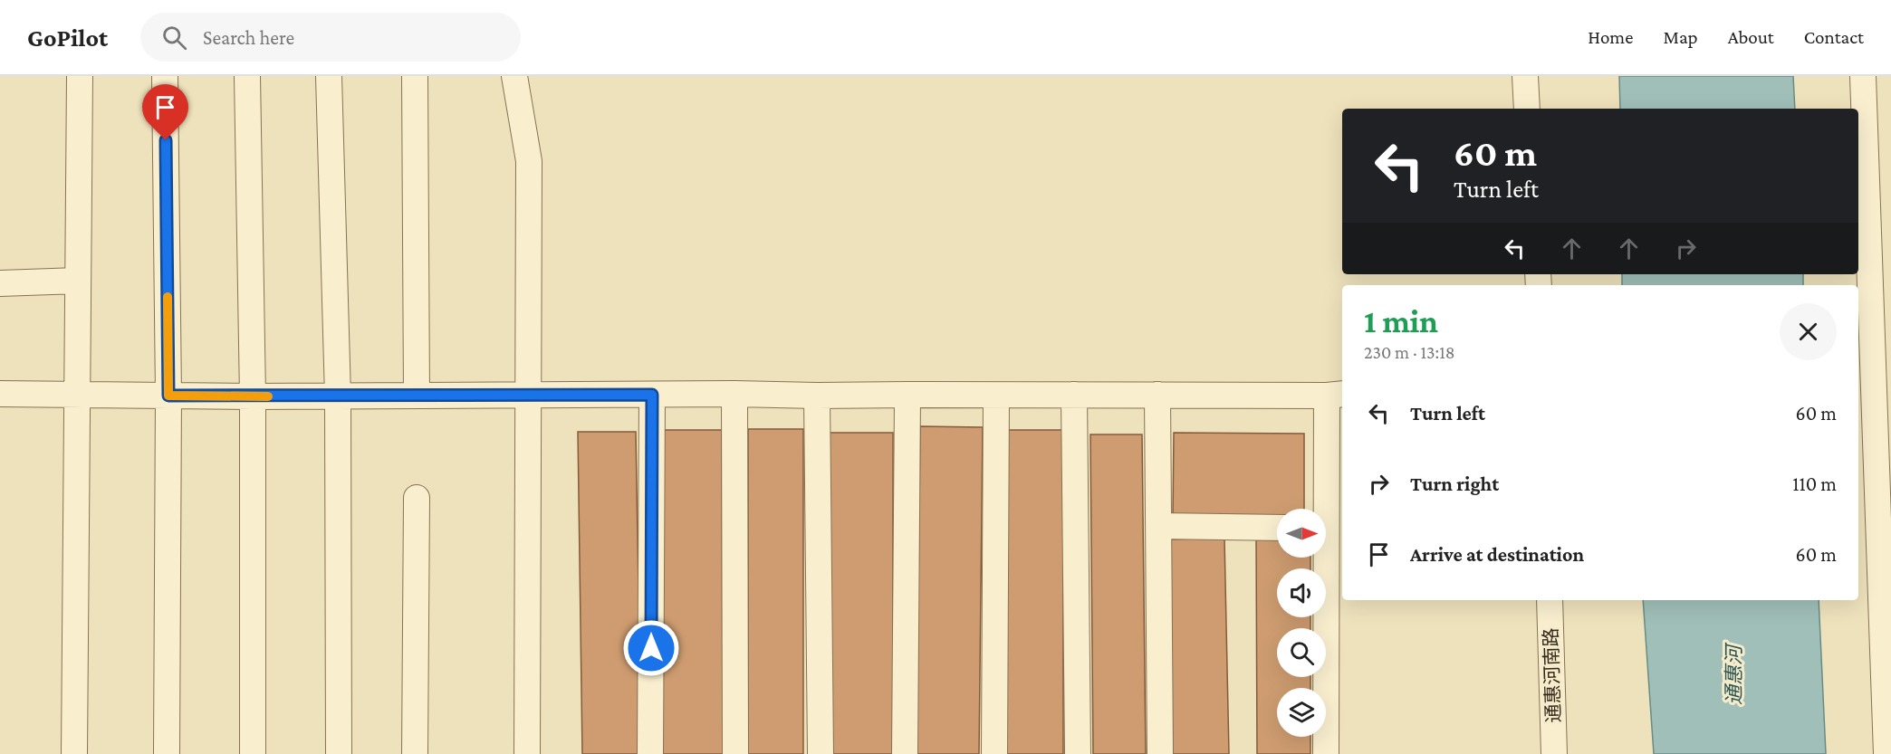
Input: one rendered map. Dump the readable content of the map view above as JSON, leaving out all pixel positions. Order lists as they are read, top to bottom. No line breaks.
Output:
{"streets":{"street":["通惠河南路"]},"water":["通惠河"],"north":"right","page":{"header":"GoPilot","search":"Search here","nav":["Home","Map","About","Contact"],"turn":["60 m","Turn left"],"heading":["1 min","230 m · 13:18"],"list":[{"name":"Turn left","value":"60 m"},{"name":"Turn right","value":"110 m"},{"name":"Arrive at destination","value":"60 m"}]}}
